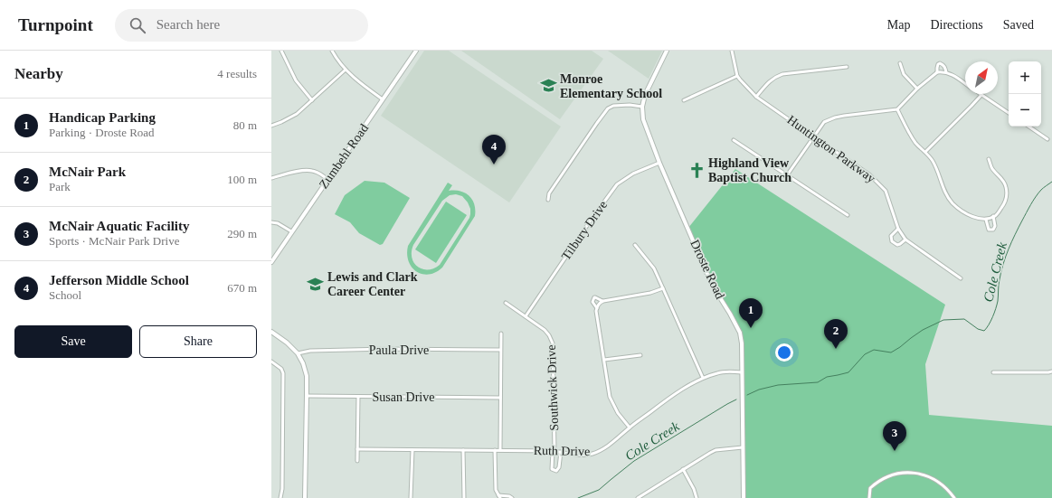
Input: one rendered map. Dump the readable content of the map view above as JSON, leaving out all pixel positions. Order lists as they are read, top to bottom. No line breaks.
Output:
{"streets":{"street":["Huntington Parkway","Zumbehl Road","Tilbury Drive","Droste Road","Paula Drive","Southwick Drive","Susan Drive","Ruth Drive"]},"crossings":[["Tilbury Drive","Droste Road"],["Tilbury Drive","Southwick Drive"],["Droste Road","Ruth Drive"],["Southwick Drive","Ruth Drive"]],"water":["Cole Creek"],"places":{"school or university":["Monroe Elementary School","Lewis and Clark Career Center"],"church":["Highland View Baptist Church"]},"north":"top right","page":{"header":"Turnpoint","search":"Search here","nav":["Map","Directions","Saved"],"heading":["Nearby","4 results"],"map_buttons":["+","−"],"list":[{"mark":"1","name":"Handicap Parking","note":"Parking · Droste Road","value":"80 m"},{"mark":"2","name":"McNair Park","note":"Park","value":"100 m"},{"mark":"3","name":"McNair Aquatic Facility","note":"Sports · McNair Park Drive","value":"290 m"},{"mark":"4","name":"Jefferson Middle School","note":"School","value":"670 m"}],"pins":["4","1","2","3"],"buttons":["Save","Share"]}}
